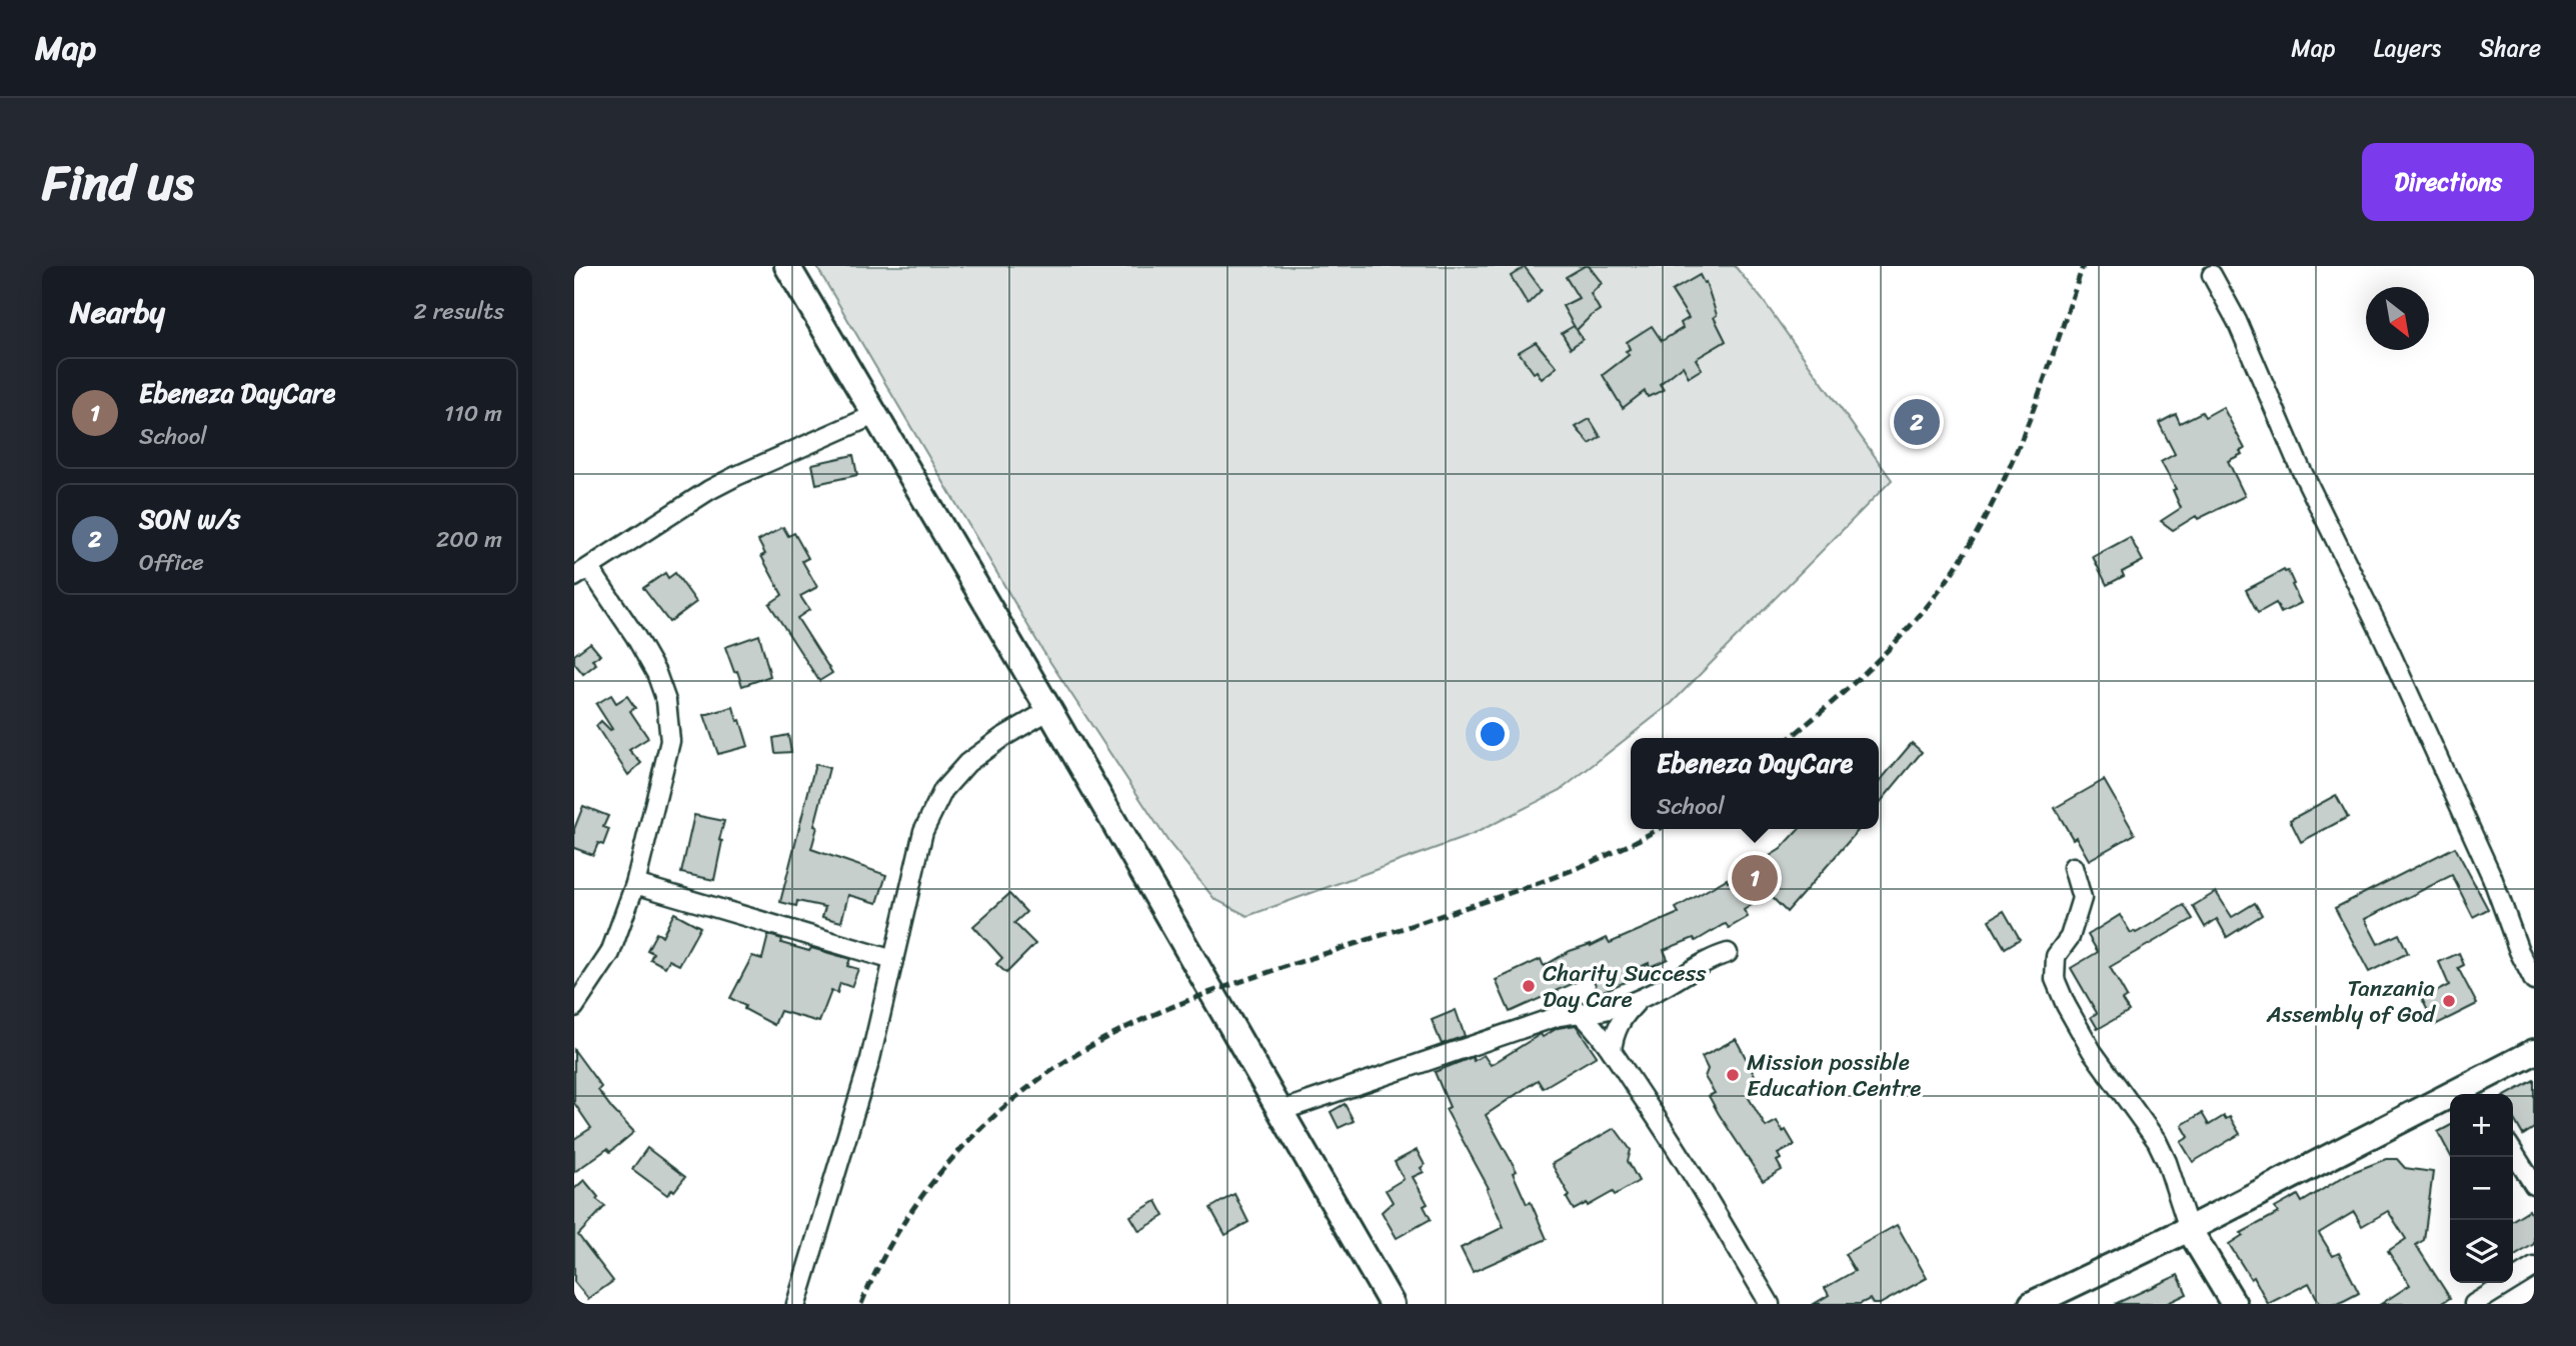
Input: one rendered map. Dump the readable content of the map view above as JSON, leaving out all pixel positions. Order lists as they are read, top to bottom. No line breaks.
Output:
{"places":["Charity Success Day Care","Tanzania Assembly of God","Mission possible Education Centre"],"north":"bottom right","page":{"header":"Map","nav":["Map","Layers","Share"],"title":"Find us","buttons":"Directions","heading":["Nearby","2 results"],"list":[{"mark":"1","name":"Ebeneza DayCare","note":"School","value":"110 m"},{"mark":"2","name":"SON w/s","note":"Office","value":"200 m"}],"pins":["2","1"],"popup":["Ebeneza DayCare","School"],"map_buttons":["+","−"]}}
